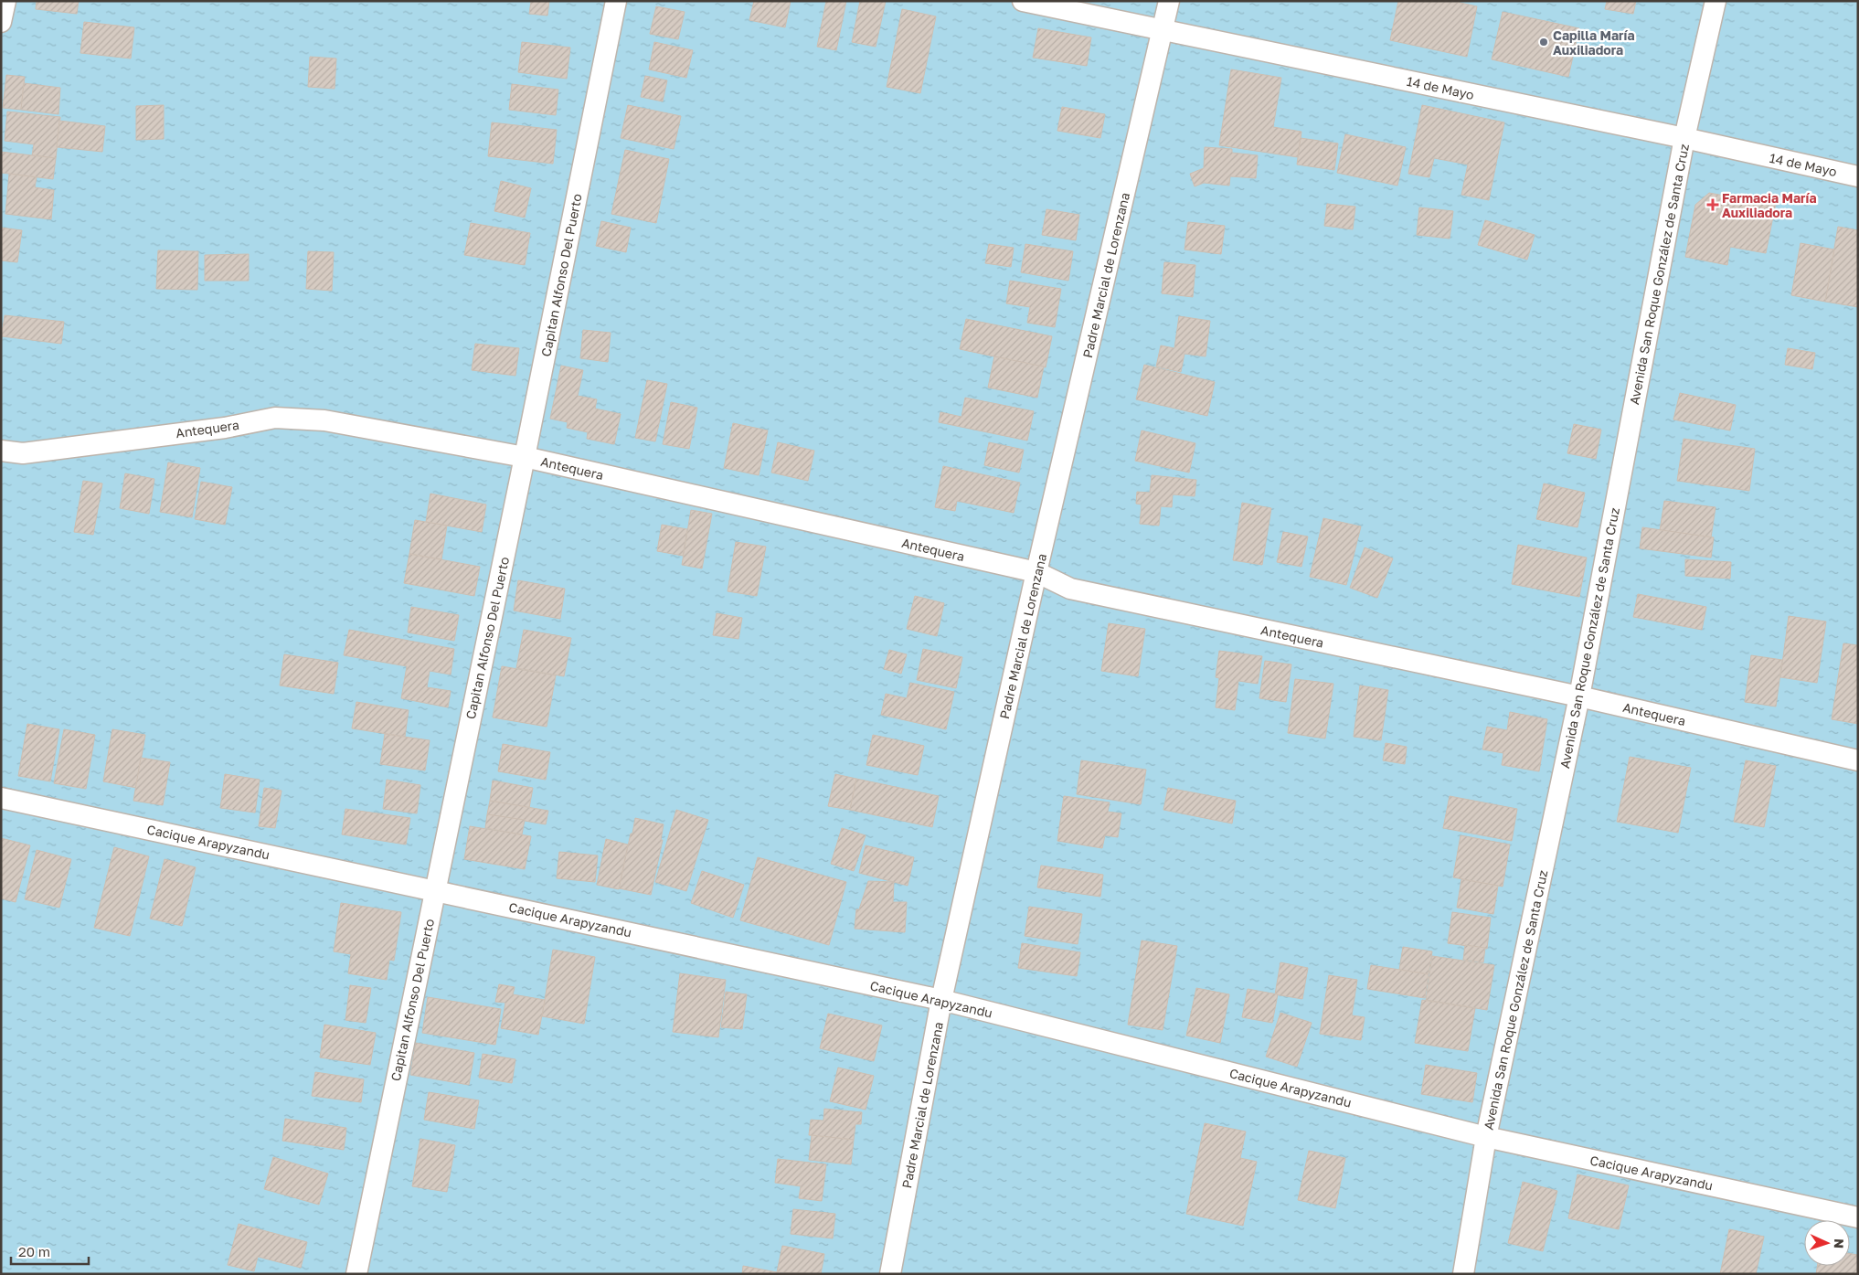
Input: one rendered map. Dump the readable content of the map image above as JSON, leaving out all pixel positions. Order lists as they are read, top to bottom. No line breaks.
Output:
{"streets":{"street":["14 de Mayo","Avenida San Roque González de Santa Cruz","Capitan Alfonso Del Puerto","Padre Marcial de Lorenzana","Antequera","Cacique Arapyzandu"]},"crossings":[["14 de Mayo","Avenida San Roque González de Santa Cruz"],["14 de Mayo","Padre Marcial de Lorenzana"],["Avenida San Roque González de Santa Cruz","Antequera"],["Avenida San Roque González de Santa Cruz","Cacique Arapyzandu"],["Capitan Alfonso Del Puerto","Antequera"],["Capitan Alfonso Del Puerto","Cacique Arapyzandu"],["Padre Marcial de Lorenzana","Antequera"],["Padre Marcial de Lorenzana","Cacique Arapyzandu"]],"places":{"other":["Capilla María Auxiliadora"],"health":["Farmacia María Auxiliadora"]},"scale_bar":"20 m","north":"right"}
